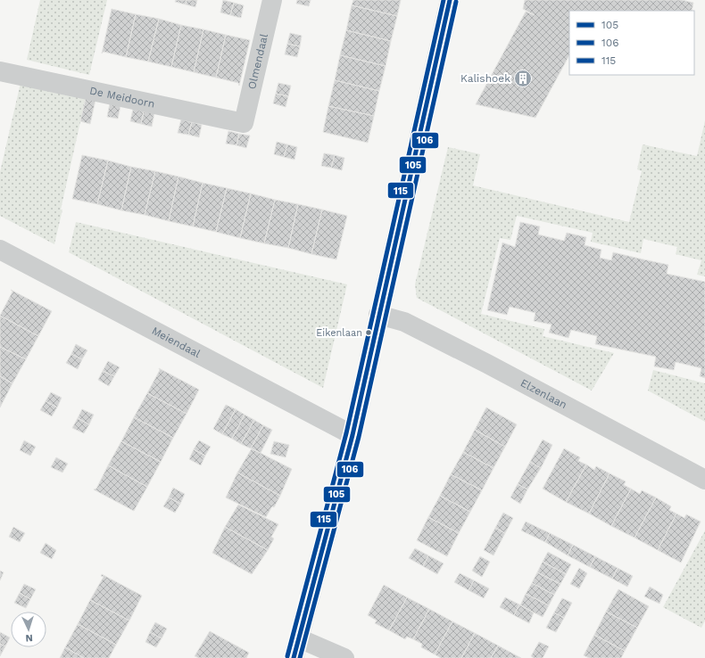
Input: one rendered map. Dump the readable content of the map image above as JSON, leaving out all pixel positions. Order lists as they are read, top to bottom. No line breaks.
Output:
{"streets":{"street":["Olmendaal","De Meidoorn","Meiendaal","Elzenlaan"]},"crossings":[["Olmendaal","De Meidoorn"]],"places":{"building":["Kalishoek"],"other":["Eikenlaan"]},"lines":["transit line 105","transit line 115","transit line 106"],"legend":["105","106","115"],"north":"bottom"}
